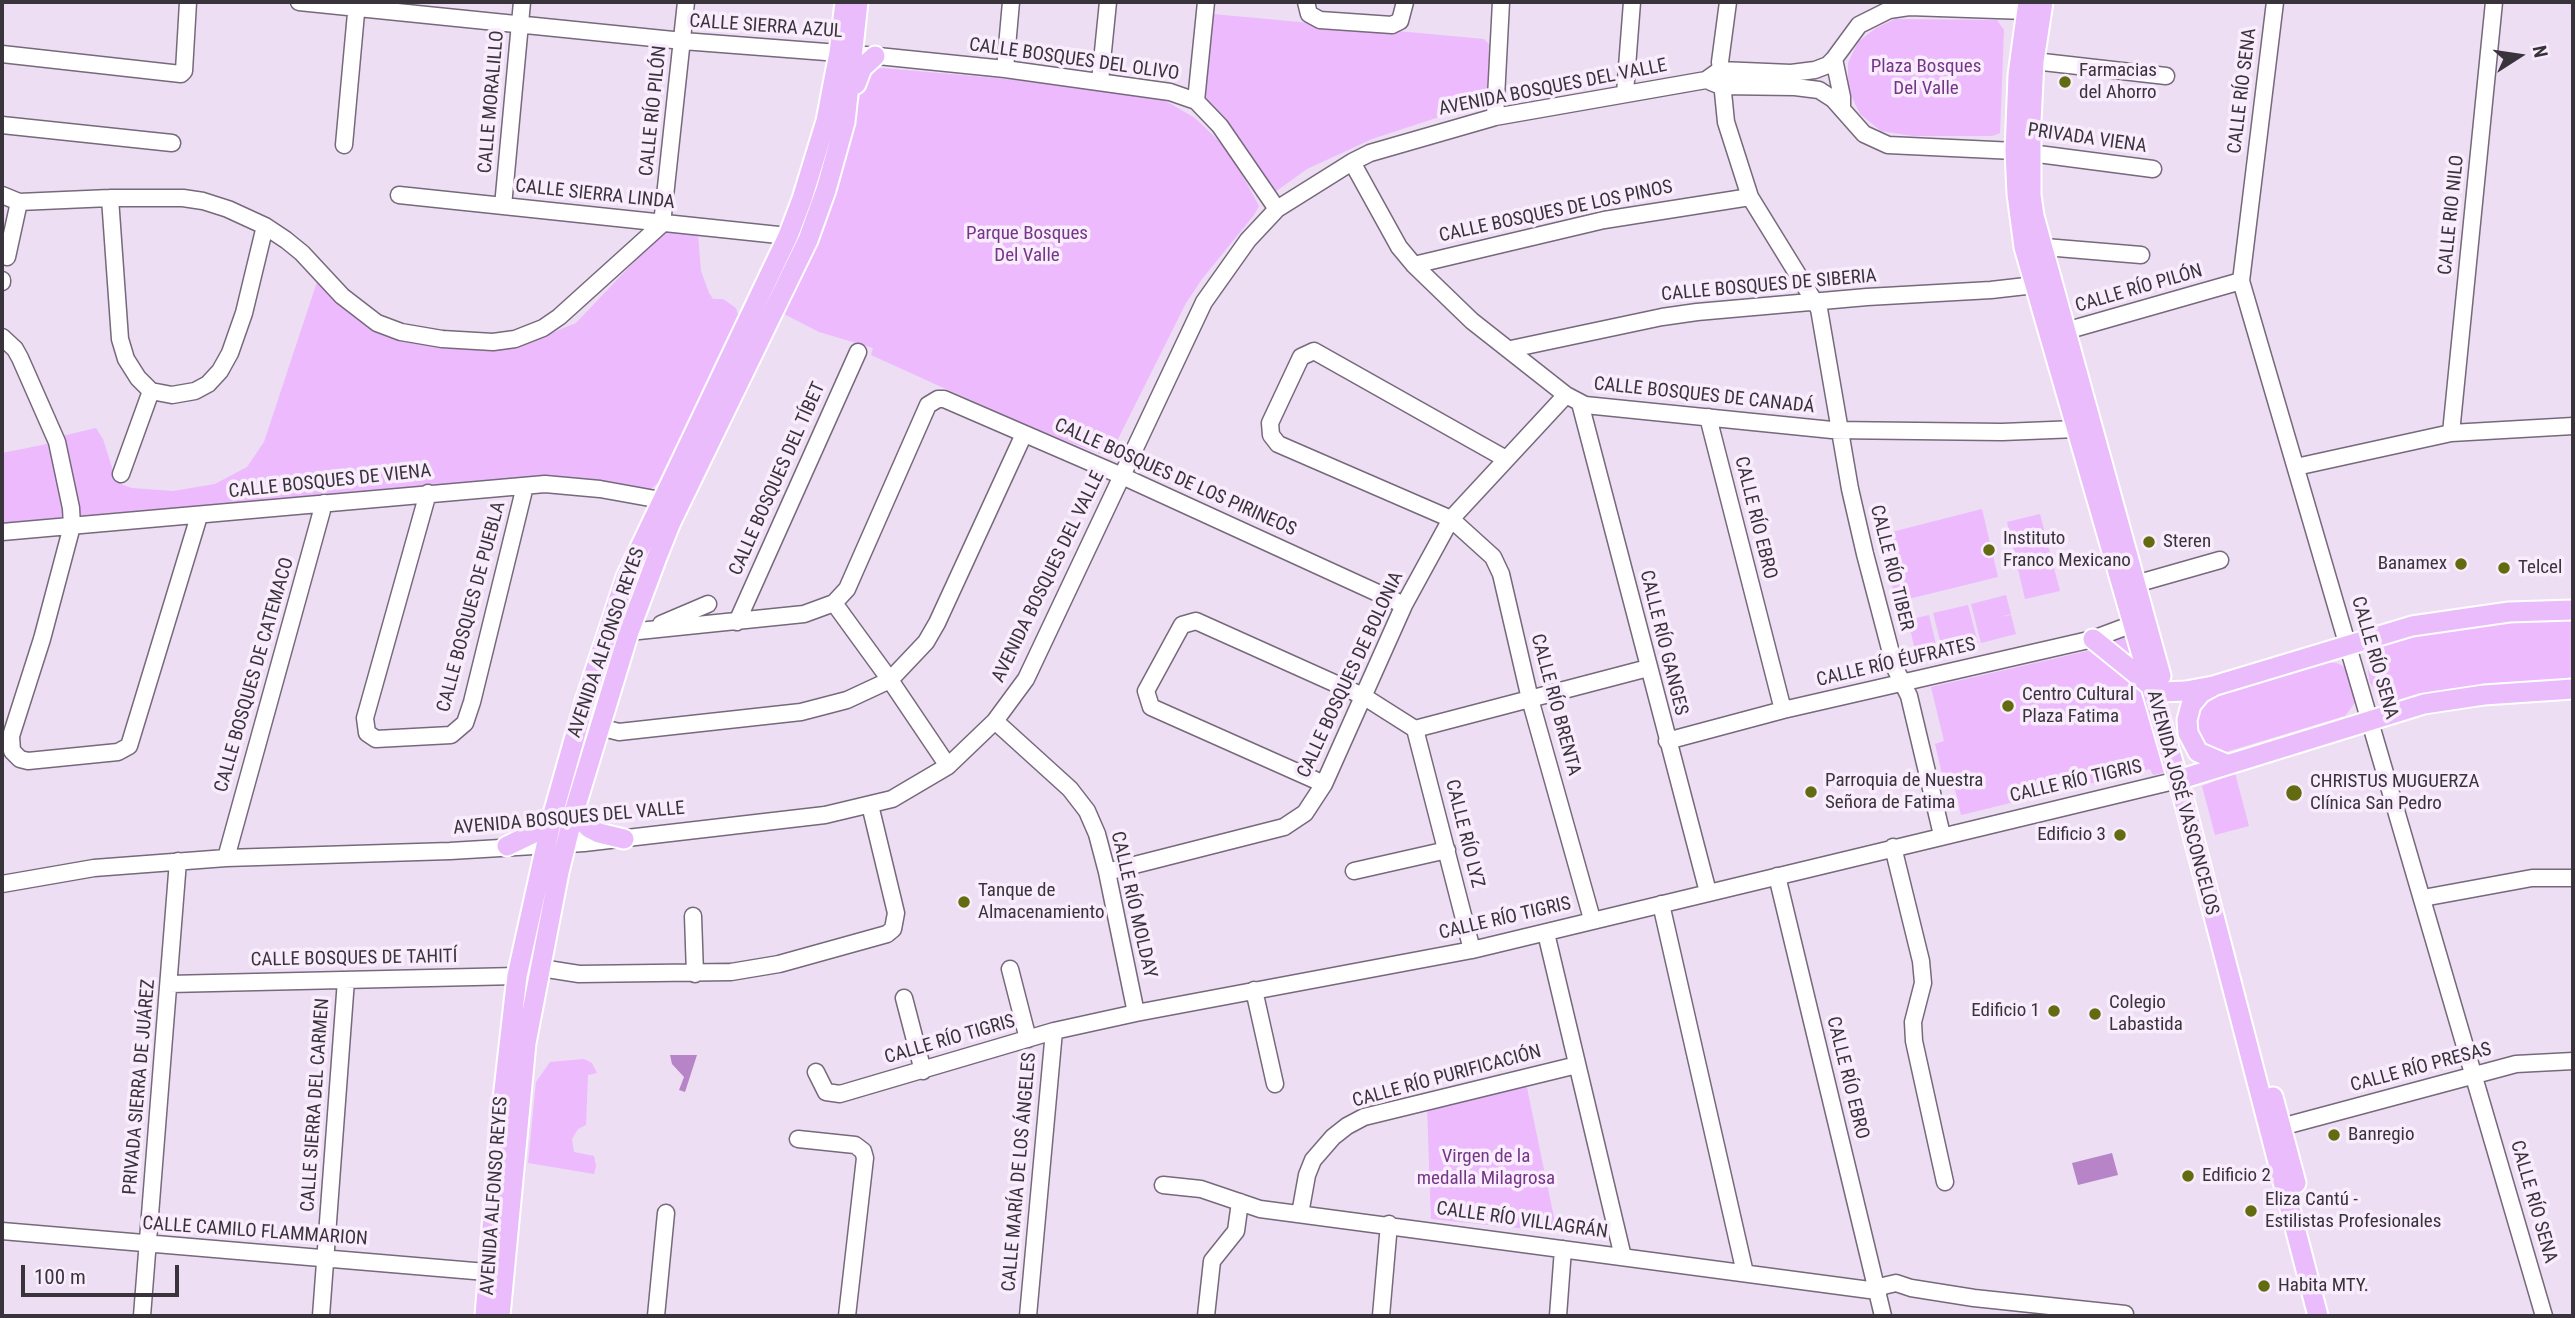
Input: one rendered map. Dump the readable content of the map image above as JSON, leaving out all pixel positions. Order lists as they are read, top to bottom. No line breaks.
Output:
{"streets":{"main road":["AVENIDA ALFONSO REYES","AVENIDA JOSÉ VASCONCELOS"],"street":["CALLE SIERRA AZUL","CALLE BOSQUES DEL OLIVO","AVENIDA BOSQUES DEL VALLE","CALLE RÍO SENA","CALLE MORALILLO","CALLE RÍO PILÓN","PRIVADA VIENA","CALLE SIERRA LINDA","CALLE BOSQUES DE LOS PINOS","CALLE RIO NILO","CALLE BOSQUES DE SIBERIA","CALLE BOSQUES DE CANADÁ","CALLE BOSQUES DE LOS PIRINEOS","CALLE BOSQUES DEL TÍBET","CALLE BOSQUES DE VIENA","CALLE RÍO EBRO","CALLE RÍO TIBER","CALLE BOSQUES DE PUEBLA","CALLE RÍO GANGES","CALLE RÍO ÉUFRATES","CALLE BOSQUES DE CATEMACO","CALLE BOSQUES DE BOLONIA","CALLE RÍO BRENTA","CALLE RÍO TIGRIS","CALLE RÍO LYZ","CALLE RÍO MOLDAY","CALLE BOSQUES DE TAHITÍ","CALLE RÍO PRESAS","CALLE RÍO PURIFICACIÓN","PRIVADA SIERRA DE JUÁREZ","CALLE SIERRA DEL CARMEN","CALLE MARÍA DE LOS ÁNGELES","CALLE RÍO VILLAGRÁN","CALLE CAMILO FLAMMARION"]},"crossings":[["CALLE SIERRA AZUL","CALLE BOSQUES DEL OLIVO"],["CALLE SIERRA AZUL","CALLE MORALILLO"],["CALLE SIERRA AZUL","CALLE RÍO PILÓN"],["CALLE SIERRA AZUL","AVENIDA ALFONSO REYES"],["CALLE BOSQUES DEL OLIVO","AVENIDA BOSQUES DEL VALLE"],["CALLE BOSQUES DEL OLIVO","AVENIDA ALFONSO REYES"],["AVENIDA BOSQUES DEL VALLE","PRIVADA VIENA"],["AVENIDA BOSQUES DEL VALLE","CALLE BOSQUES DE CANADÁ"],["AVENIDA BOSQUES DEL VALLE","CALLE BOSQUES DE LOS PIRINEOS"],["AVENIDA BOSQUES DEL VALLE","AVENIDA ALFONSO REYES"],["AVENIDA BOSQUES DEL VALLE","CALLE BOSQUES DE CATEMACO"],["AVENIDA BOSQUES DEL VALLE","AVENIDA JOSÉ VASCONCELOS"],["AVENIDA BOSQUES DEL VALLE","CALLE RÍO MOLDAY"],["AVENIDA BOSQUES DEL VALLE","CALLE BOSQUES DE TAHITÍ"],["AVENIDA BOSQUES DEL VALLE","PRIVADA SIERRA DE JUÁREZ"],["CALLE RÍO SENA","CALLE RÍO PILÓN"],["CALLE RÍO SENA","CALLE RÍO PRESAS"],["CALLE MORALILLO","CALLE SIERRA LINDA"],["CALLE RÍO PILÓN","CALLE SIERRA LINDA"],["CALLE RÍO PILÓN","AVENIDA JOSÉ VASCONCELOS"],["PRIVADA VIENA","AVENIDA JOSÉ VASCONCELOS"],["CALLE SIERRA LINDA","AVENIDA ALFONSO REYES"],["CALLE BOSQUES DE LOS PINOS","CALLE BOSQUES DE CANADÁ"],["CALLE BOSQUES DE SIBERIA","CALLE BOSQUES DE CANADÁ"],["CALLE BOSQUES DE SIBERIA","CALLE RÍO TIBER"],["CALLE BOSQUES DE SIBERIA","AVENIDA JOSÉ VASCONCELOS"],["CALLE BOSQUES DE CANADÁ","CALLE RÍO EBRO"],["CALLE BOSQUES DE CANADÁ","CALLE RÍO TIBER"],["CALLE BOSQUES DE CANADÁ","CALLE RÍO GANGES"],["CALLE BOSQUES DE CANADÁ","CALLE BOSQUES DE BOLONIA"],["CALLE BOSQUES DE CANADÁ","AVENIDA JOSÉ VASCONCELOS"],["CALLE BOSQUES DE LOS PIRINEOS","CALLE BOSQUES DE BOLONIA"],["CALLE BOSQUES DE VIENA","CALLE BOSQUES DE PUEBLA"],["CALLE BOSQUES DE VIENA","AVENIDA ALFONSO REYES"],["CALLE BOSQUES DE VIENA","CALLE BOSQUES DE CATEMACO"],["CALLE RÍO EBRO","CALLE RÍO ÉUFRATES"],["CALLE RÍO EBRO","CALLE RÍO TIGRIS"],["CALLE RÍO EBRO","CALLE RÍO VILLAGRÁN"],["CALLE RÍO TIBER","CALLE RÍO ÉUFRATES"],["CALLE RÍO TIBER","CALLE RÍO TIGRIS"],["AVENIDA ALFONSO REYES","CALLE BOSQUES DE TAHITÍ"],["AVENIDA ALFONSO REYES","CALLE CAMILO FLAMMARION"],["CALLE RÍO GANGES","CALLE RÍO ÉUFRATES"],["CALLE RÍO GANGES","CALLE BOSQUES DE BOLONIA"],["CALLE RÍO GANGES","CALLE RÍO TIGRIS"],["CALLE RÍO ÉUFRATES","AVENIDA JOSÉ VASCONCELOS"],["CALLE BOSQUES DE BOLONIA","CALLE RÍO BRENTA"],["CALLE BOSQUES DE BOLONIA","CALLE RÍO MOLDAY"],["CALLE RÍO BRENTA","CALLE RÍO TIGRIS"],["CALLE RÍO TIGRIS","AVENIDA JOSÉ VASCONCELOS"],["CALLE RÍO TIGRIS","CALLE RÍO LYZ"],["CALLE RÍO TIGRIS","CALLE RÍO MOLDAY"],["CALLE RÍO TIGRIS","CALLE MARÍA DE LOS ÁNGELES"],["AVENIDA JOSÉ VASCONCELOS","CALLE RÍO PRESAS"],["CALLE BOSQUES DE TAHITÍ","PRIVADA SIERRA DE JUÁREZ"],["CALLE BOSQUES DE TAHITÍ","CALLE SIERRA DEL CARMEN"],["CALLE RÍO PURIFICACIÓN","CALLE RÍO VILLAGRÁN"],["PRIVADA SIERRA DE JUÁREZ","CALLE CAMILO FLAMMARION"],["CALLE SIERRA DEL CARMEN","CALLE CAMILO FLAMMARION"]],"parks":["Plaza Bosques Del Valle","Parque Bosques Del Valle","Virgen de la medalla Milagrosa"],"places":["Farmacias del Ahorro","Steren","Instituto Franco Mexicano","Banamex","Telcel","Centro Cultural Plaza Fatima","Parroquia de Nuestra Señora de Fatima","CHRISTUS MUGUERZA Clínica San Pedro","Edificio 3","Tanque de Almacenamiento","Edificio 1","Colegio Labastida","Banregio","Edificio 2","Eliza Cantú - Estilistas Profesionales","Habita MTY."],"scale_bar":"100 m","north":"right"}
